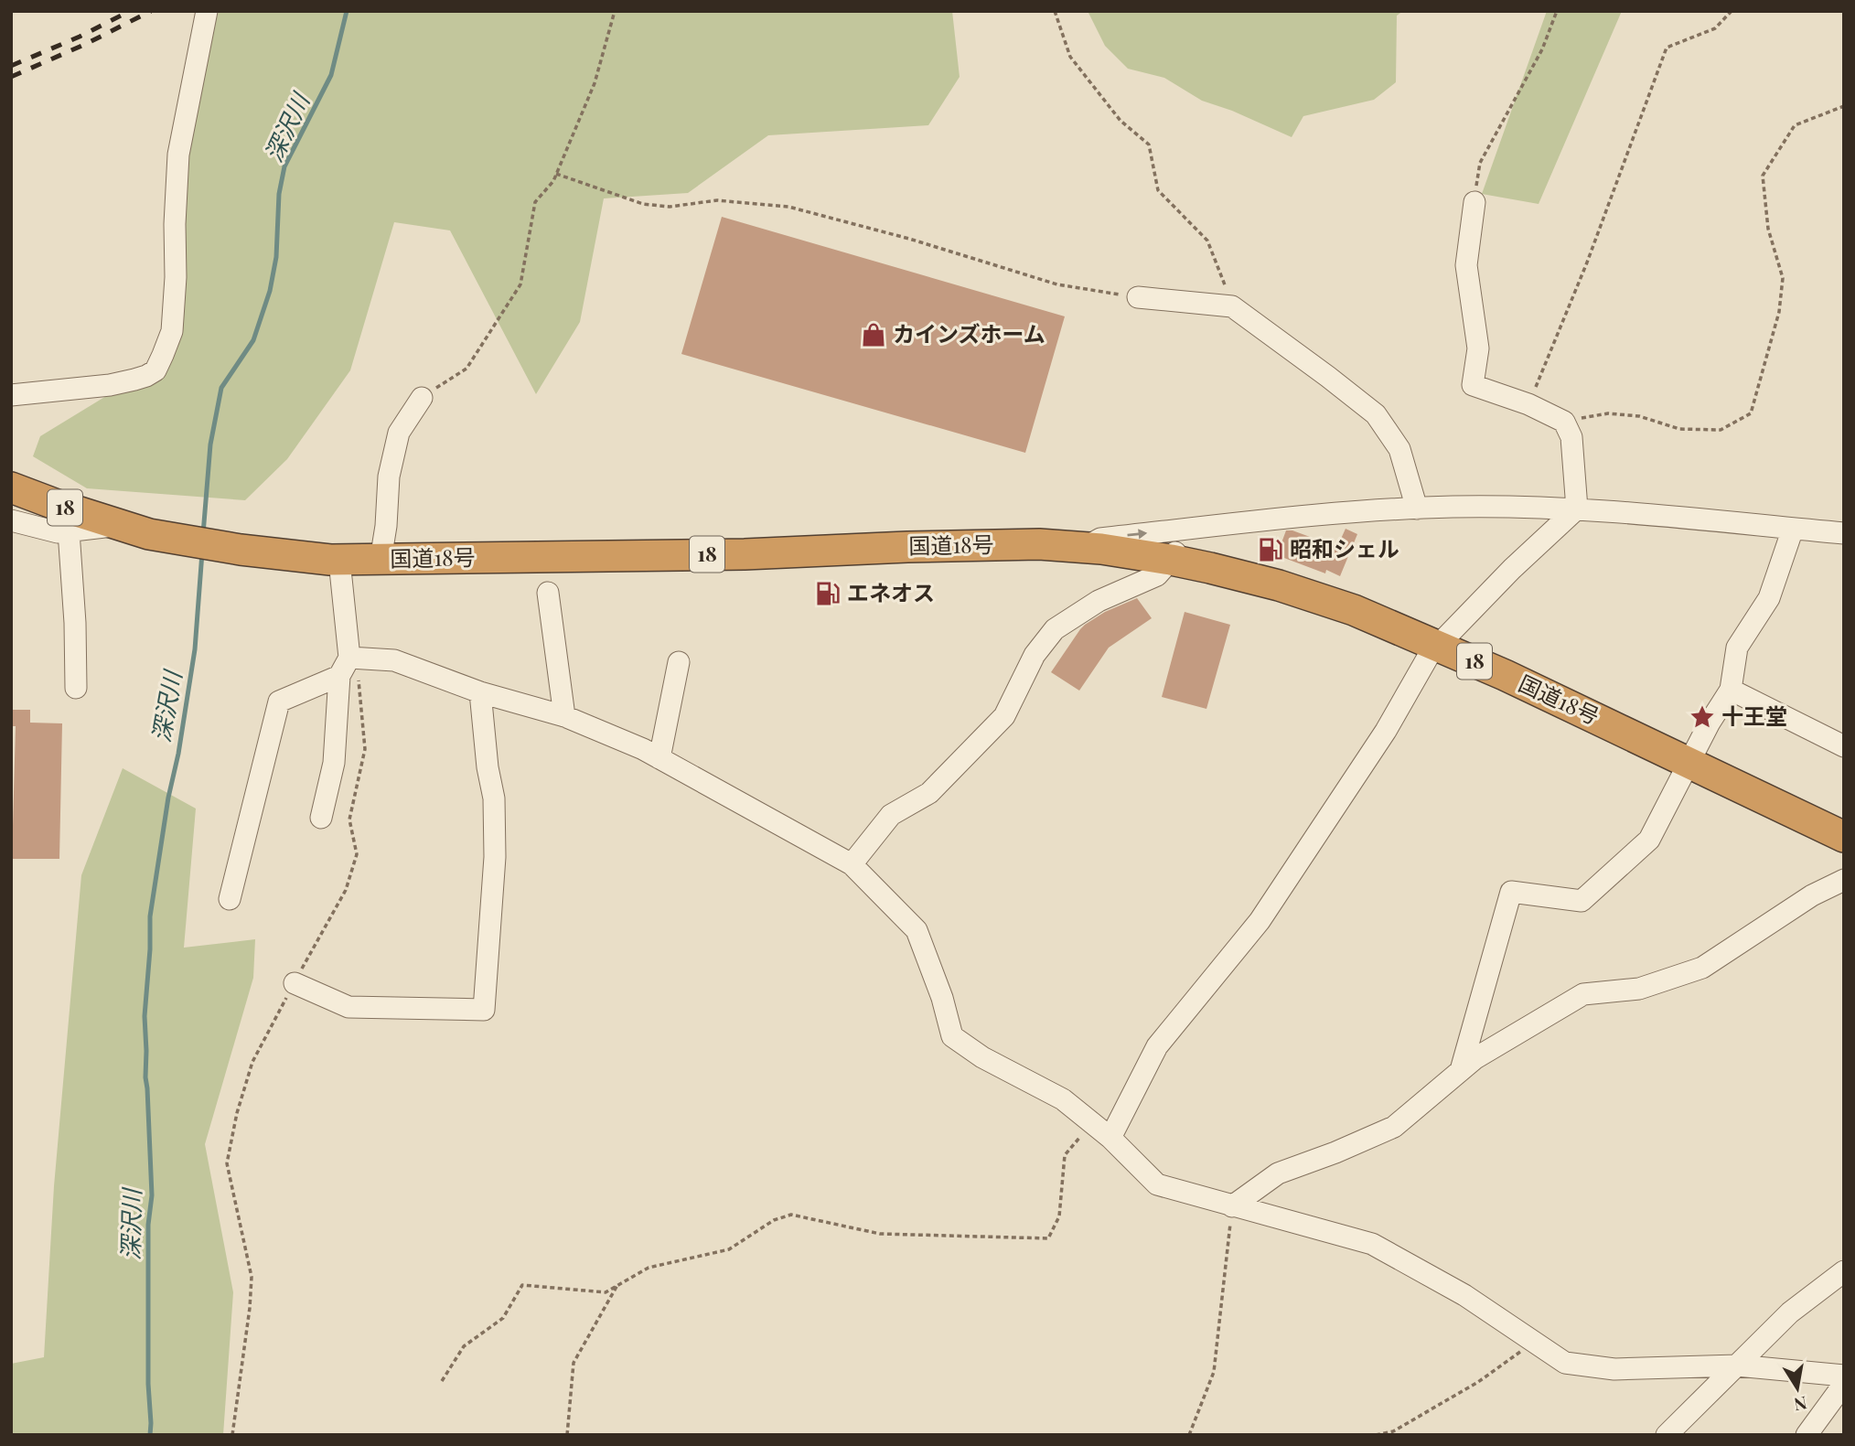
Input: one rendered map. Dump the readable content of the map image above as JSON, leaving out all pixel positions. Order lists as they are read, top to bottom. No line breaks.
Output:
{"streets":{"highway":["18","国道18号"]},"water":["深沢川"],"places":{"shop":["カインズホーム"],"fuel station":["昭和シェル","エネオス"],"place":["十王堂"]},"north":"bottom"}
